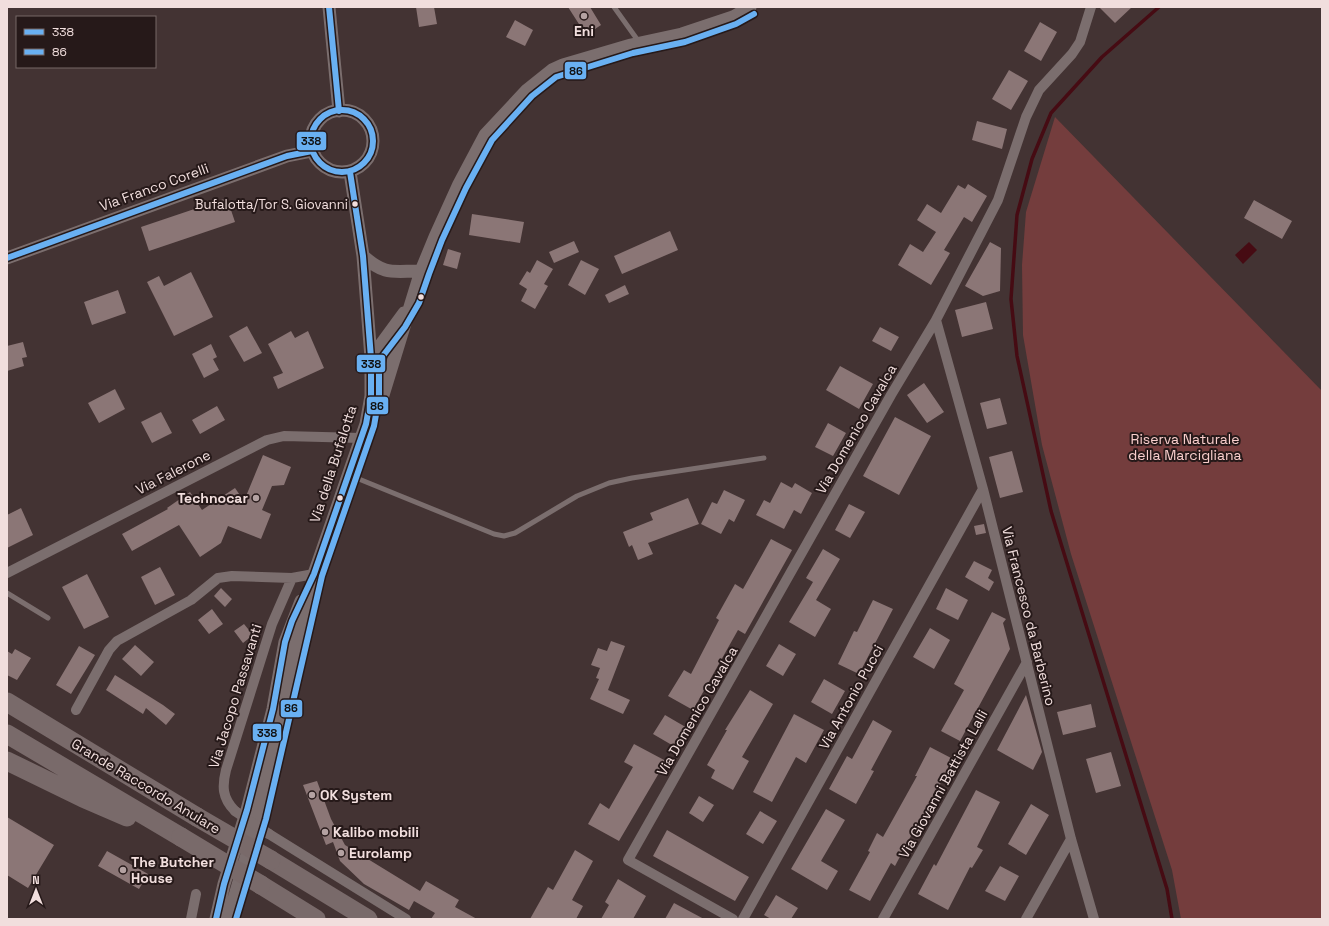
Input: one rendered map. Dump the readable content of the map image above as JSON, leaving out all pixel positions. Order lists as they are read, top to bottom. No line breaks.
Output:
{"streets":{"highway":["Grande Raccordo Anulare"],"street":["Via Franco Corelli","Via Domenico Cavalca","Via della Bufalotta","Via Falerone","Via Francesco da Barberino","Via Jacopo Passavanti","Via Antonio Pucci","Via Giovanni Battista Lalli"]},"crossings":[["Via Franco Corelli","Via della Bufalotta"],["Via Domenico Cavalca","Via Francesco da Barberino"],["Via della Bufalotta","Via Falerone"],["Via Francesco da Barberino","Via Antonio Pucci"],["Via Francesco da Barberino","Via Giovanni Battista Lalli"]],"parks":["Riserva Naturale della Marcigliana"],"places":["Eni","Bufalotta/Tor S. Giovanni","Technocar","OK System","Kalibo mobili","Eurolamp","The Butcher House"],"lines":["transit line 338","transit line 86"],"legend":["338","86"],"north":"top"}
